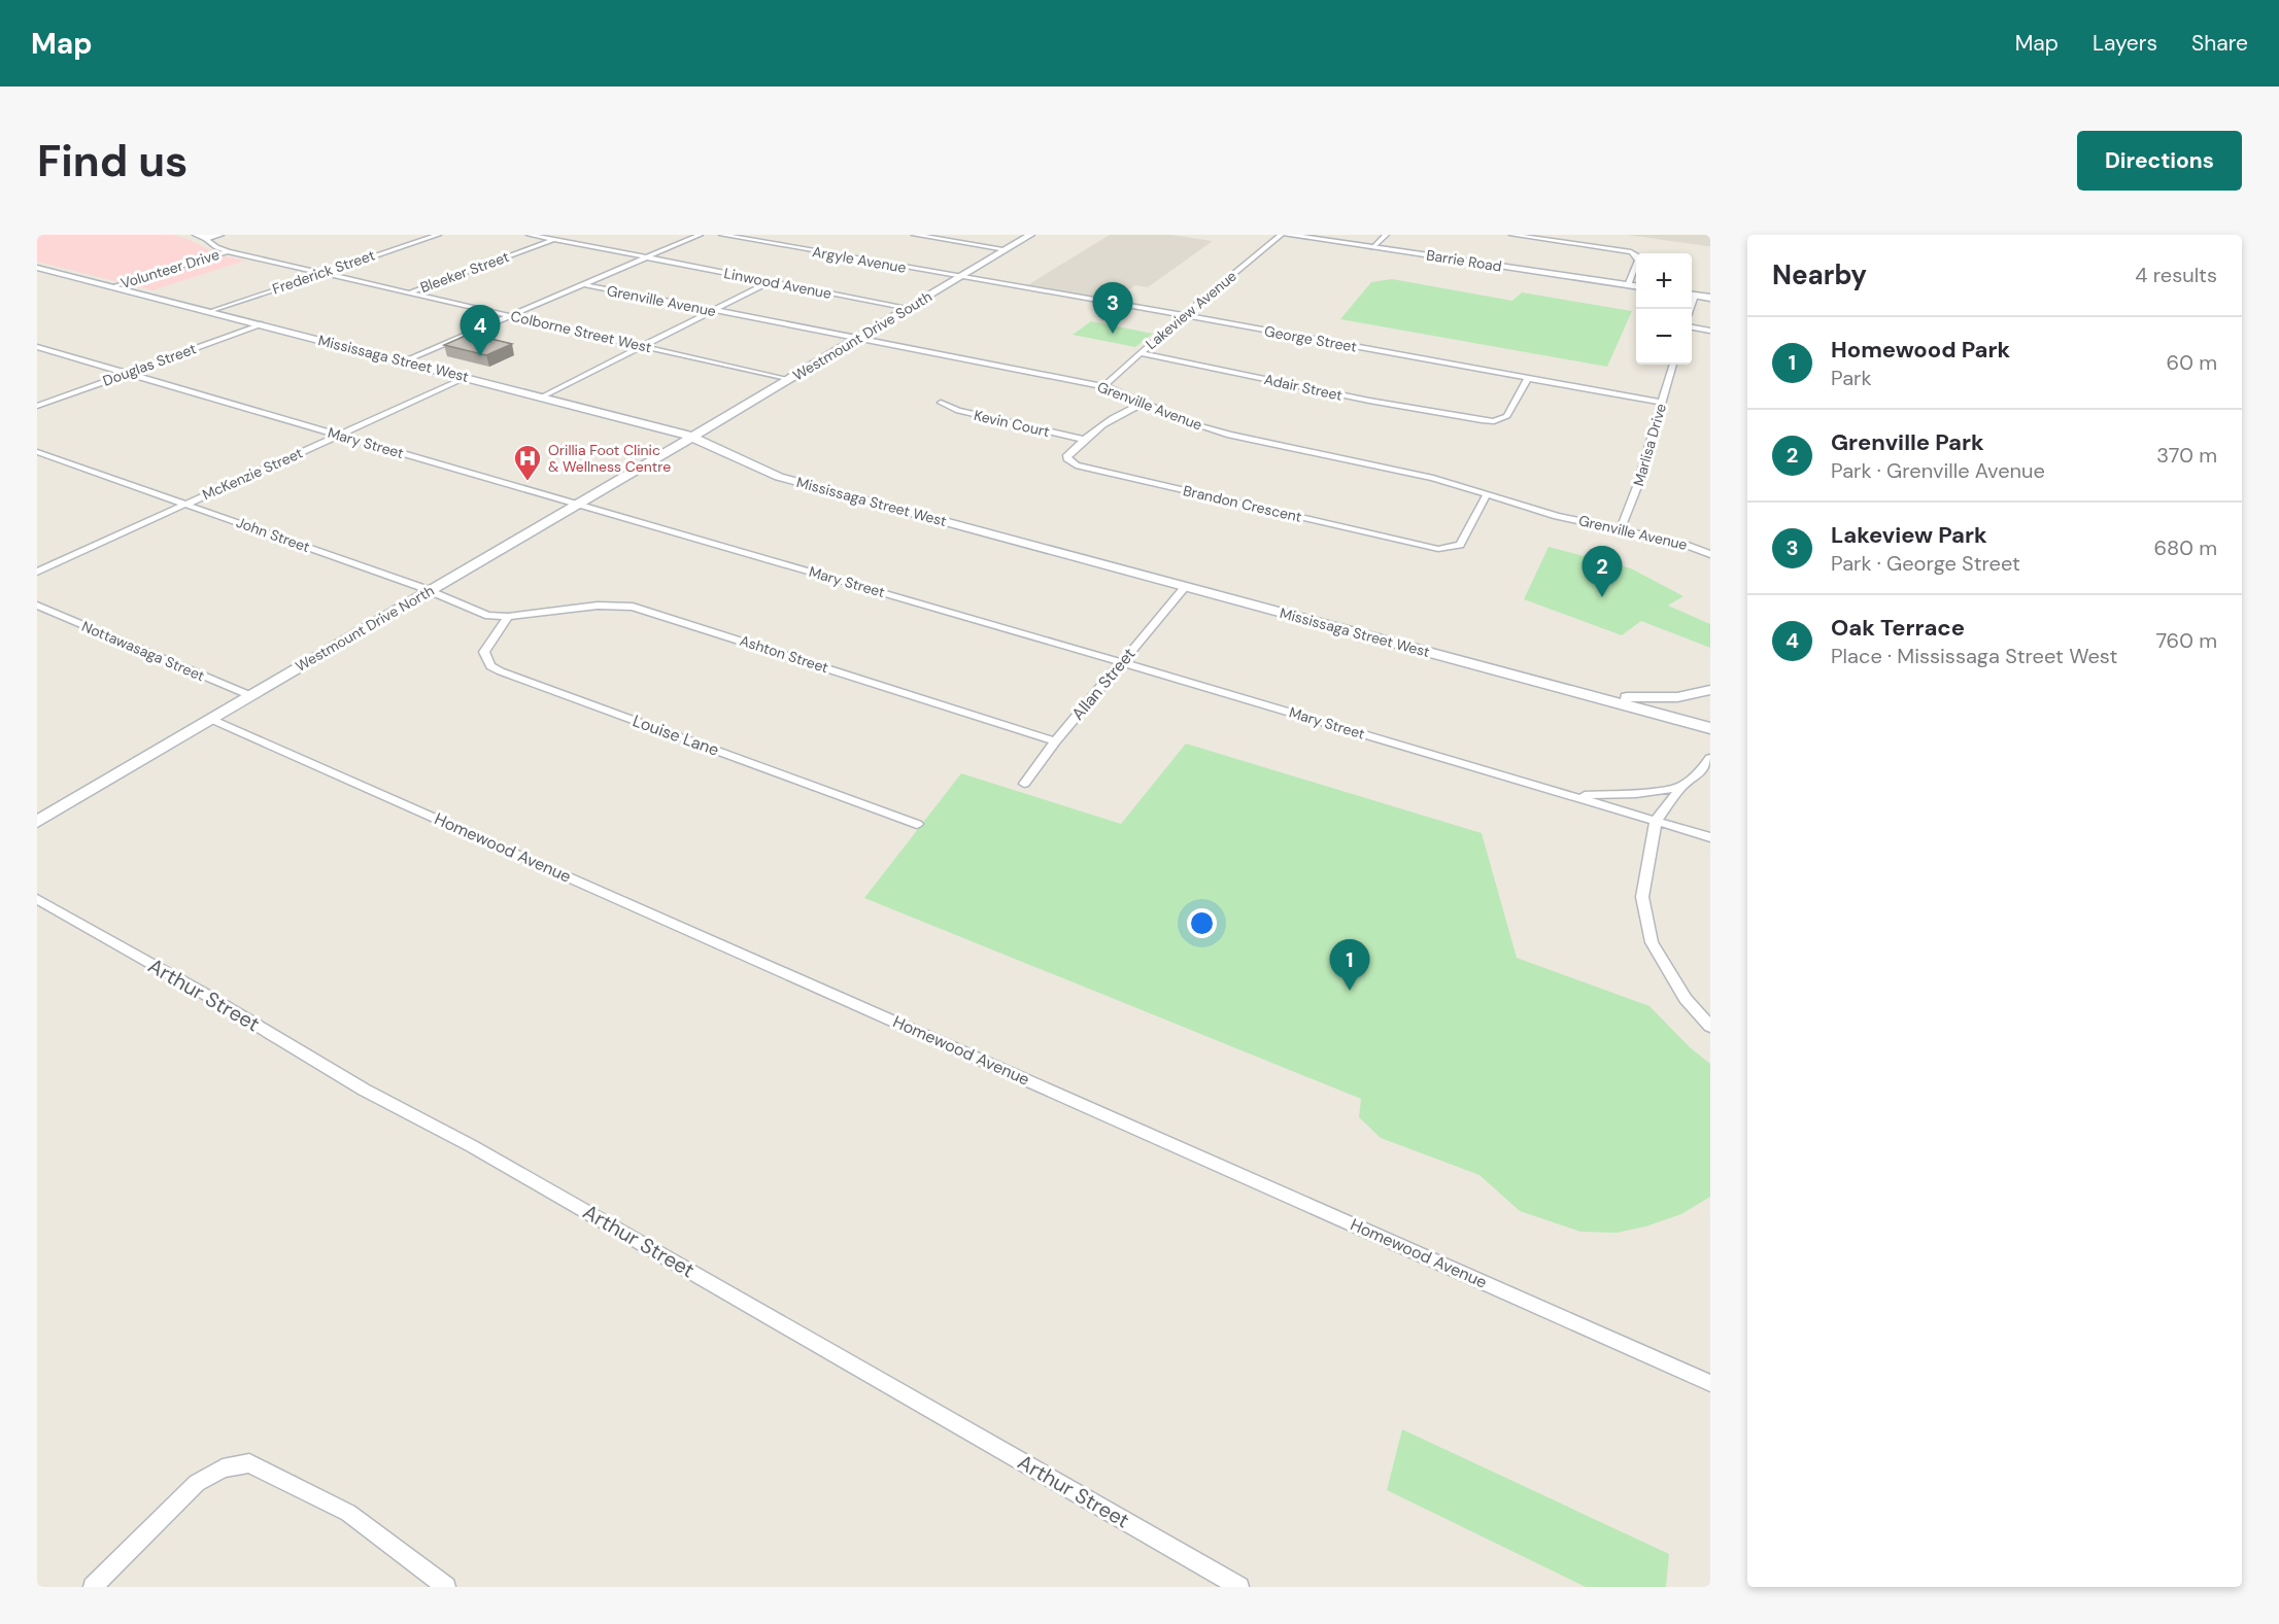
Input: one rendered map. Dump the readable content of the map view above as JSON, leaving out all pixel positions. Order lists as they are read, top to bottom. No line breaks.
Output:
{"streets":{"street":["Argyle Avenue","Barrie Road","Volunteer Drive","Frederick Street","Bleeker Street","Linwood Avenue","Grenville Avenue","Lakeview Avenue","Colborne Street West","Westmount Drive South","George Street","Mississaga Street West","Douglas Street","Adair Street","Kevin Court","Mary Street","Marlisa Drive","McKenzie Street","Brandon Crescent","John Street","Westmount Drive North","Nottawasaga Street","Ashton Street","Allan Street","Louise Lane","Homewood Avenue","Arthur Street"]},"crossings":[["Argyle Avenue","Westmount Drive South"],["Argyle Avenue","George Street"],["Volunteer Drive","Colborne Street West"],["Volunteer Drive","Mississaga Street West"],["Frederick Street","Colborne Street West"],["Frederick Street","Mississaga Street West"],["Bleeker Street","Linwood Avenue"],["Bleeker Street","Colborne Street West"],["Linwood Avenue","Westmount Drive South"],["Grenville Avenue","Lakeview Avenue"],["Grenville Avenue","Westmount Drive South"],["Grenville Avenue","Marlisa Drive"],["Grenville Avenue","Brandon Crescent"],["Lakeview Avenue","George Street"],["Lakeview Avenue","Adair Street"],["Colborne Street West","Westmount Drive South"],["Westmount Drive South","George Street"],["Westmount Drive South","Mississaga Street West"],["Westmount Drive South","Westmount Drive North"],["George Street","Adair Street"],["George Street","Marlisa Drive"],["Mississaga Street West","Douglas Street"],["Mississaga Street West","McKenzie Street"],["Mississaga Street West","Westmount Drive North"],["Mississaga Street West","Allan Street"],["Douglas Street","Mary Street"],["Kevin Court","Brandon Crescent"],["Mary Street","McKenzie Street"],["Mary Street","Westmount Drive North"],["Mary Street","Allan Street"],["McKenzie Street","John Street"],["John Street","Westmount Drive North"],["John Street","Ashton Street"],["John Street","Louise Lane"],["Westmount Drive North","Nottawasaga Street"],["Westmount Drive North","Homewood Avenue"],["Ashton Street","Allan Street"],["Ashton Street","Louise Lane"]],"places":{"hospital":["Orillia Foot Clinic & Wellness Centre"]},"page":{"header":"Map","nav":["Map","Layers","Share"],"buttons":"Directions","title":"Find us","heading":["Nearby","4 results"],"map_buttons":["+","−"],"pins":["3","4","2","1"],"list":[{"mark":"1","name":"Homewood Park","note":"Park","value":"60 m"},{"mark":"2","name":"Grenville Park","note":"Park · Grenville Avenue","value":"370 m"},{"mark":"3","name":"Lakeview Park","note":"Park · George Street","value":"680 m"},{"mark":"4","name":"Oak Terrace","note":"Place · Mississaga Street West","value":"760 m"}]}}
